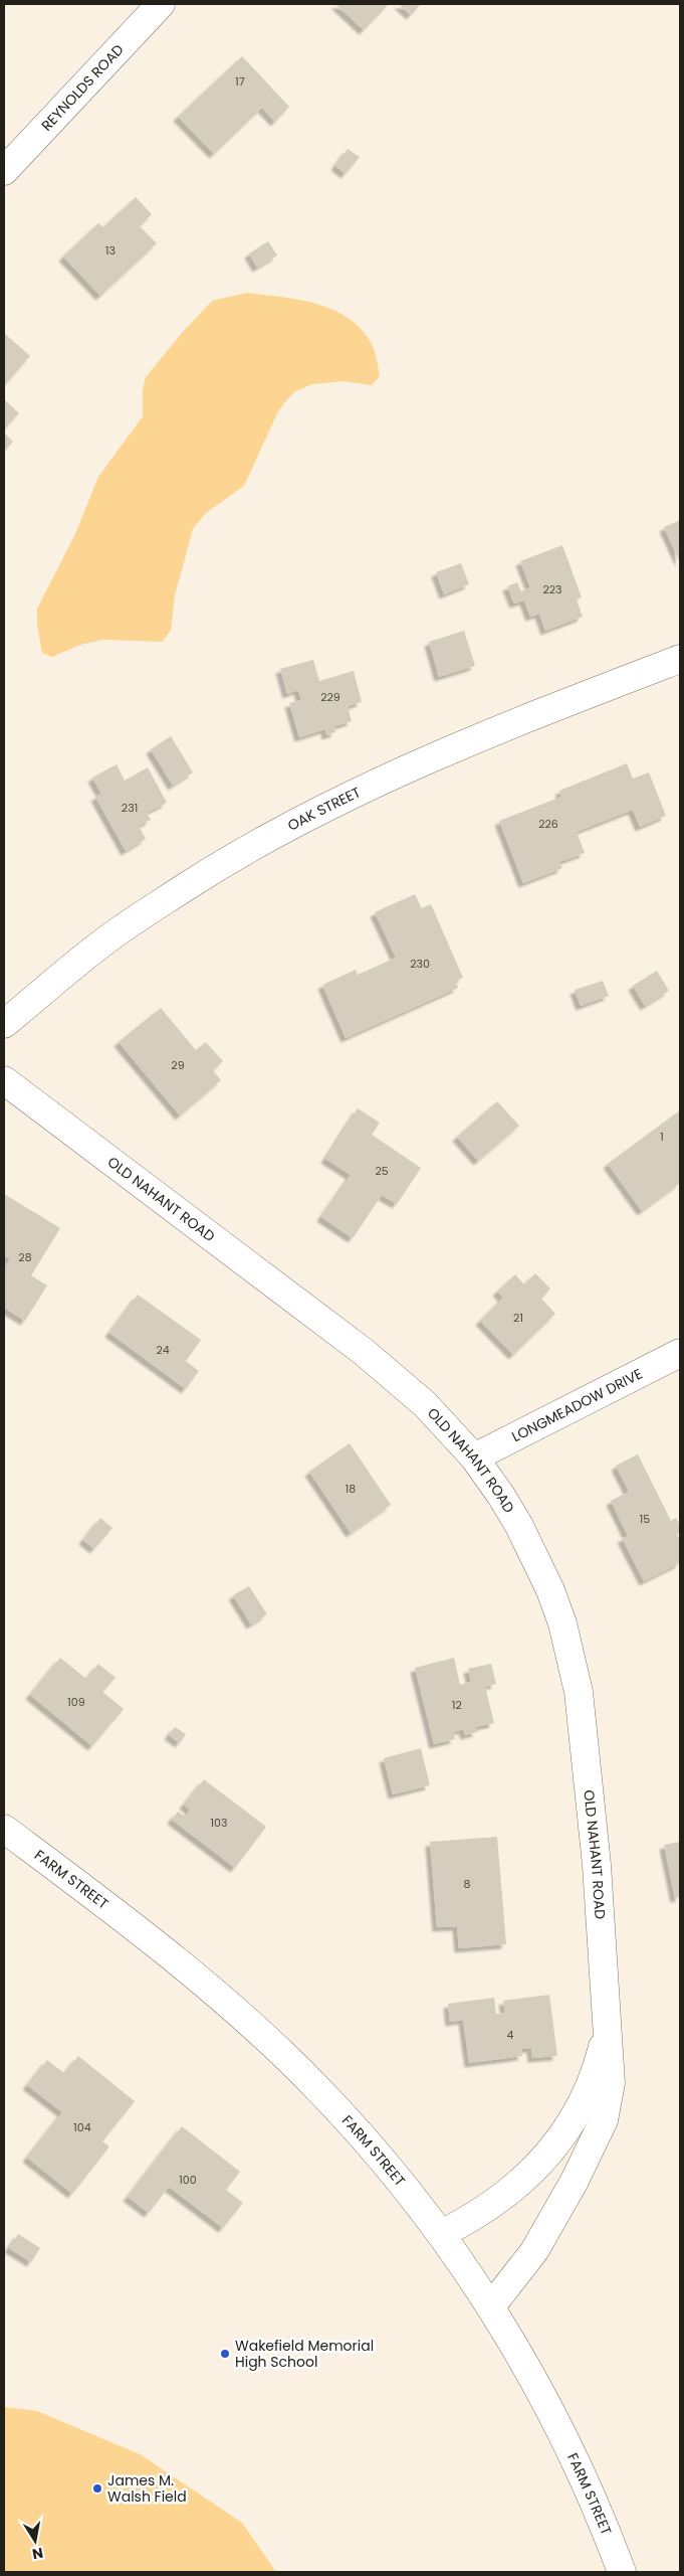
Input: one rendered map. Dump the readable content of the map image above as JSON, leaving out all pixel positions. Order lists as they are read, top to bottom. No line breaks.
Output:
{"streets":{"street":["REYNOLDS ROAD","OAK STREET","OLD NAHANT ROAD","LONGMEADOW DRIVE","FARM STREET"]},"crossings":[["OLD NAHANT ROAD","LONGMEADOW DRIVE"],["OLD NAHANT ROAD","FARM STREET"]],"places":["Wakefield Memorial High School","James M. Walsh Field"],"house_numbers":["17","13","223","229","231","226","230","29","1","25","28","21","24","18","15","109","12","103","8","4","104","100"],"north":"bottom"}
